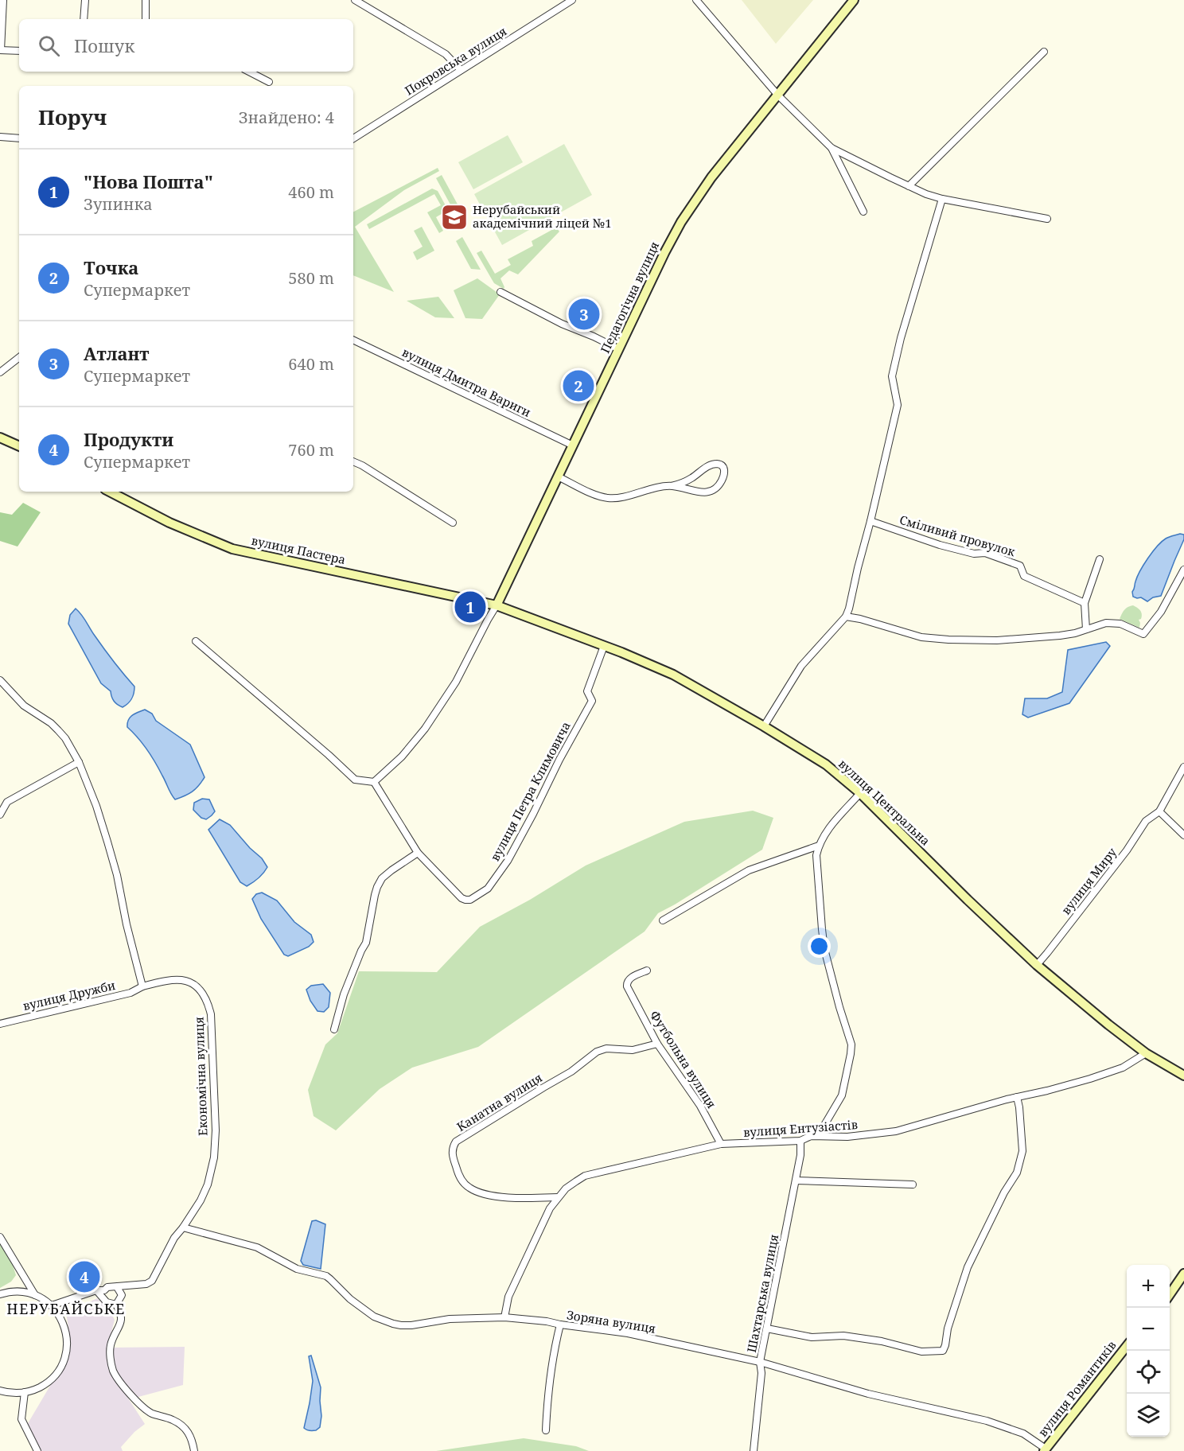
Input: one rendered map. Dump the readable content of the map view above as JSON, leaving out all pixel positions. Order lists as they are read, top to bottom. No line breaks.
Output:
{"streets":{"street":["Покровська вулиця","Педагогічна вулиця","вулиця Дмитра Вариги","Сміливий провулок","вулиця Пастера","вулиця Петра Климовича","вулиця Центральна","вулиця Миру","вулиця Дружби","Футбольна вулиця","Економічна вулиця","Канатна вулиця","вулиця Ентузіастів","Шахтарська вулиця","Зоряна вулиця","вулиця Романтиків"]},"crossings":[["Педагогічна вулиця","вулиця Дмитра Вариги"],["Педагогічна вулиця","вулиця Пастера"],["Педагогічна вулиця","вулиця Центральна"],["вулиця Пастера","вулиця Центральна"],["вулиця Петра Климовича","вулиця Центральна"],["вулиця Центральна","вулиця Миру"],["вулиця Центральна","вулиця Ентузіастів"],["вулиця Дружби","Економічна вулиця"],["Футбольна вулиця","Канатна вулиця"],["Футбольна вулиця","вулиця Ентузіастів"],["Економічна вулиця","Зоряна вулиця"],["Канатна вулиця","вулиця Ентузіастів"],["вулиця Ентузіастів","Шахтарська вулиця"],["вулиця Ентузіастів","Зоряна вулиця"],["Шахтарська вулиця","Зоряна вулиця"],["Зоряна вулиця","вулиця Романтиків"]],"districts":["НЕРУБАЙСЬКЕ"],"places":{"school or university":["Нерубайський академічний ліцей №1"]},"page":{"search":"Пошук","heading":["Поруч","Знайдено: 4"],"list":[{"mark":"1","name":"\"Нова Пошта\"","note":"Зупинка","value":"460 m"},{"mark":"2","name":"Точка","note":"Супермаркет","value":"580 m"},{"mark":"3","name":"Атлант","note":"Супермаркет","value":"640 m"},{"mark":"4","name":"Продукти","note":"Супермаркет","value":"760 m"}],"pins":["3","2","1","4"],"map_buttons":["+","−"]}}
